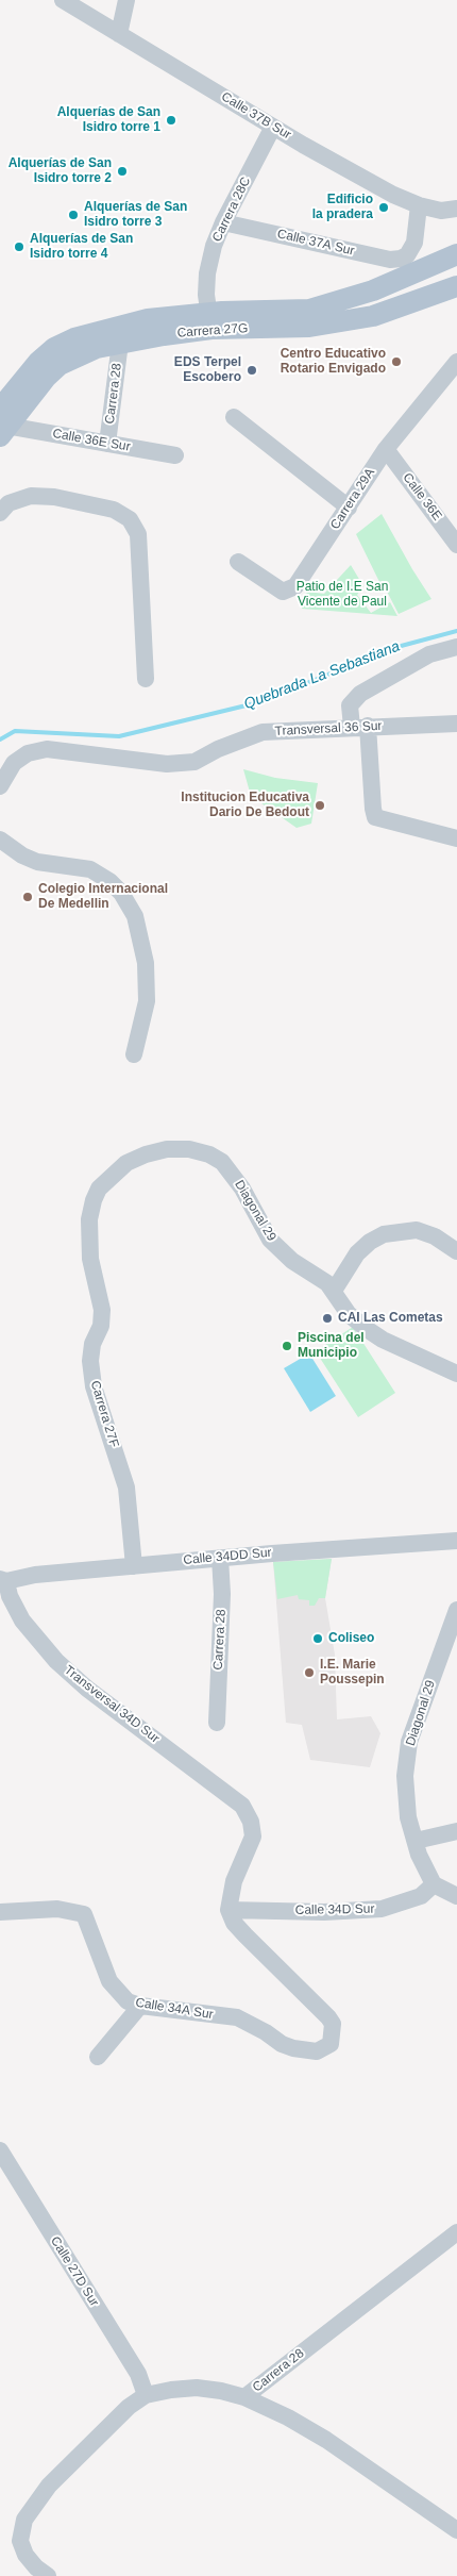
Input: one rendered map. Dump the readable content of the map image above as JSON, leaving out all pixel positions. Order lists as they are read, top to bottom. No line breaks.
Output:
{"streets":{"main road":["Carrera 27G"],"street":["Calle 37B Sur","Carrera 28C","Calle 37A Sur","Carrera 28","Calle 36E Sur","Calle 36E","Carrera 29A","Transversal 36 Sur","Diagonal 29","Carrera 27F","Calle 34DD Sur","Transversal 34D Sur","Calle 34D Sur","Calle 34A Sur","Calle 27D Sur"]},"crossings":[["Calle 37B Sur","Carrera 28C"],["Calle 37B Sur","Calle 37A Sur"],["Carrera 28C","Calle 37A Sur"],["Carrera 28C","Carrera 27G"],["Carrera 27G","Carrera 28"],["Carrera 27G","Calle 36E Sur"],["Carrera 28","Calle 36E Sur"],["Carrera 28","Calle 34DD Sur"],["Carrera 28","Calle 27D Sur"],["Calle 36E","Carrera 29A"],["Diagonal 29","Carrera 27F"],["Diagonal 29","Calle 34D Sur"],["Carrera 27F","Calle 34DD Sur"],["Calle 34DD Sur","Transversal 34D Sur"],["Transversal 34D Sur","Calle 34D Sur"],["Transversal 34D Sur","Calle 34A Sur"],["Calle 34D Sur","Calle 34A Sur"]],"water":["Quebrada La Sebastiana"],"parks":["Patio de I.E San Vicente de Paul"],"places":["Alquerías de San Isidro torre 1","Alquerías de San Isidro torre 2","Edificio la pradera","Alquerías de San Isidro torre 3","Alquerías de San Isidro torre 4","Centro Educativo Rotario Envigado","EDS Terpel Escobero","Institucion Educativa Dario De Bedout","Colegio Internacional De Medellin","CAI Las Cometas","Piscina del Municipio","Coliseo","I.E. Marie Poussepin"]}
